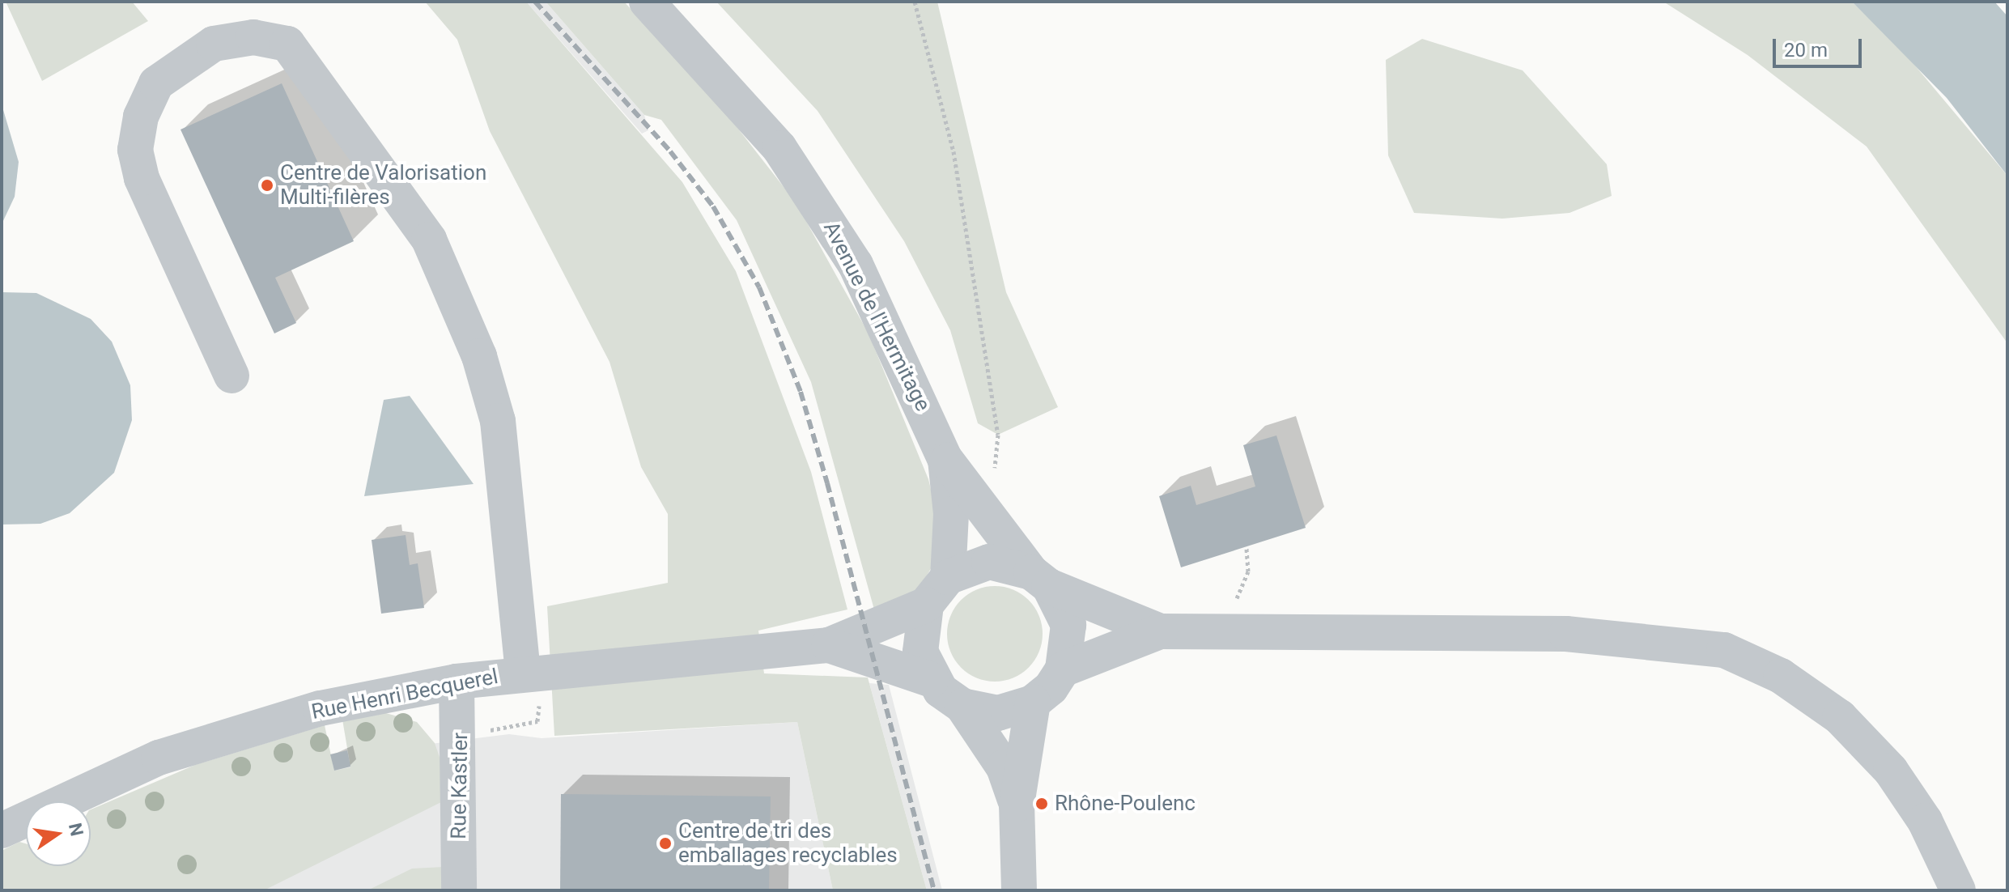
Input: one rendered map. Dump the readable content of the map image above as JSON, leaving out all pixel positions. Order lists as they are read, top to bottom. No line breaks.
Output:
{"streets":{"street":["Avenue de l'Hermitage","Rue Henri Becquerel","Rue Kastler"]},"crossings":[["Avenue de l'Hermitage","Rue Henri Becquerel"],["Rue Henri Becquerel","Rue Kastler"]],"places":["Centre de Valorisation Multi-filères","Rhône-Poulenc","Centre de tri des emballages recyclables"],"scale_bar":"20 m","north":"right"}
